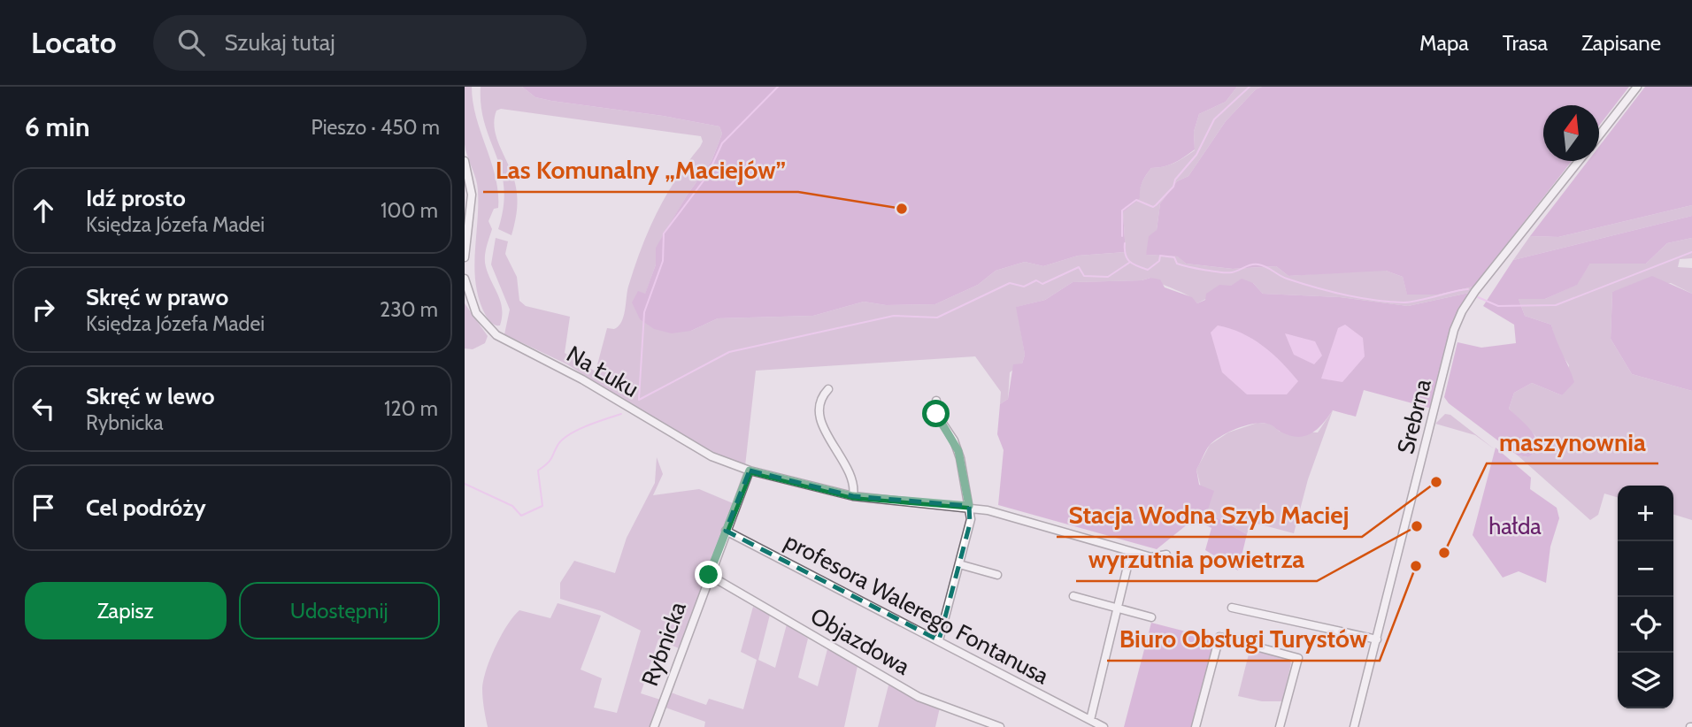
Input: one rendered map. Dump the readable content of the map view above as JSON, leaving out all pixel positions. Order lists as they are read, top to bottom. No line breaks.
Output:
{"streets":{"street":["Na Łuku","Srebrna","profesora Walerego Fontanusa","Objazdowa","Rybnicka"]},"crossings":[["Na Łuku","Rybnicka"],["profesora Walerego Fontanusa","Rybnicka"],["Objazdowa","Rybnicka"]],"parks":["hałda"],"places":["Las Komunalny „Maciejów”","Stacja Wodna Szyb Maciej","wyrzutnia powietrza","maszynownia","Biuro Obsługi Turystów"],"north":"top","page":{"header":"Locato","search":"Szukaj tutaj","nav":["Mapa","Trasa","Zapisane"],"heading":["6 min","Pieszo · 450 m"],"list":[["Idź prosto","Księdza Józefa Madei","100 m"],["Skręć w prawo","Księdza Józefa Madei","230 m"],["Skręć w lewo","Rybnicka","120 m"],"Cel podróży"],"map_buttons":["+","−"],"buttons":["Zapisz","Udostępnij"]}}
